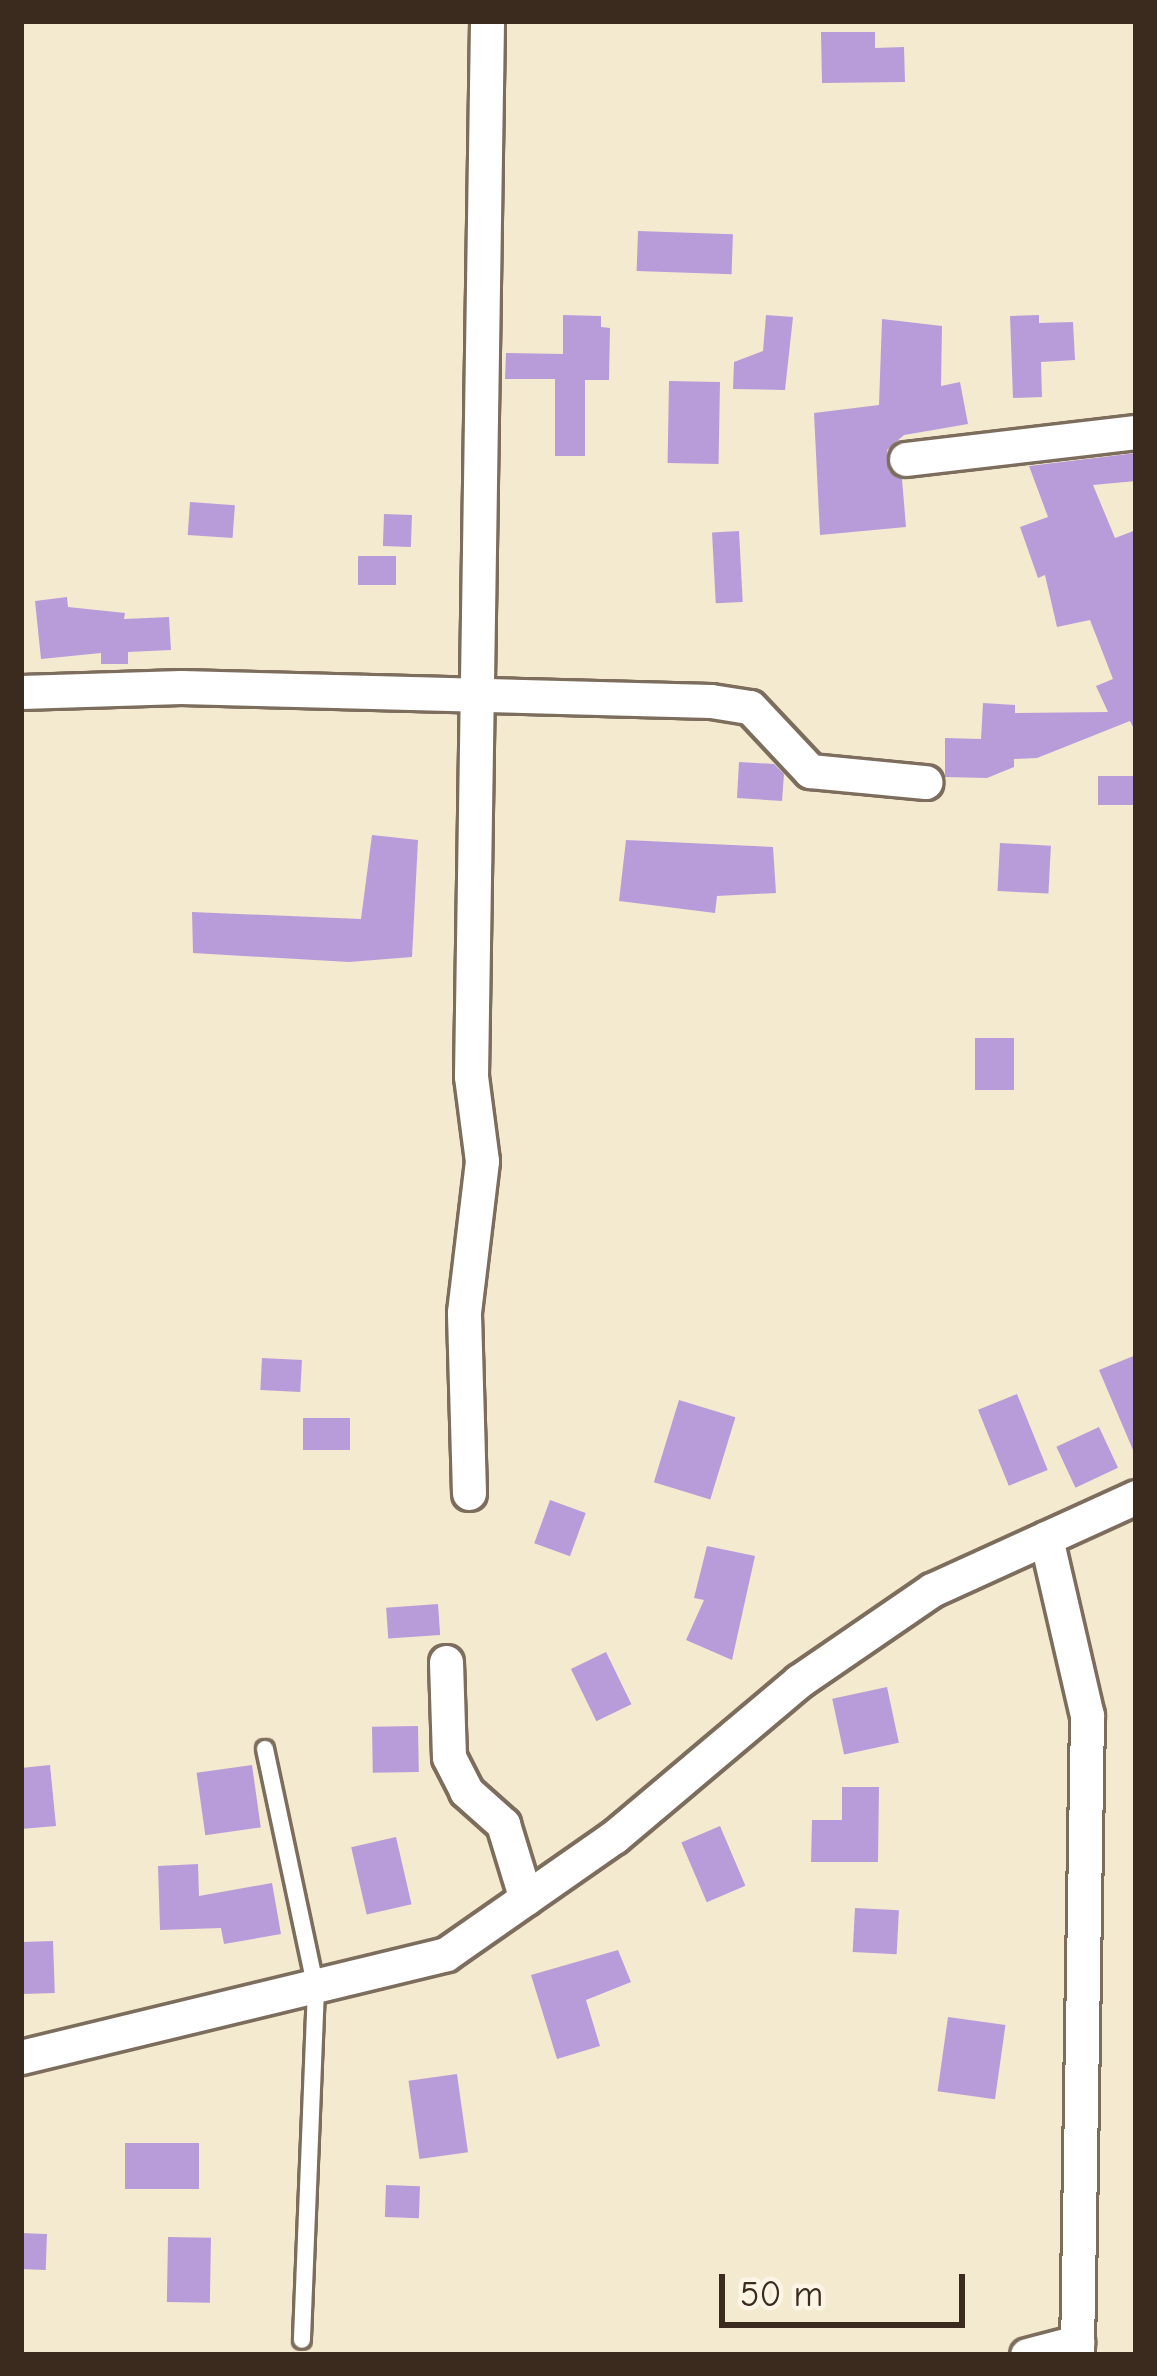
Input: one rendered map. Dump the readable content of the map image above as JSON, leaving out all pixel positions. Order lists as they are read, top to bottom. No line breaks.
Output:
{"scale_bar":"50 m"}
